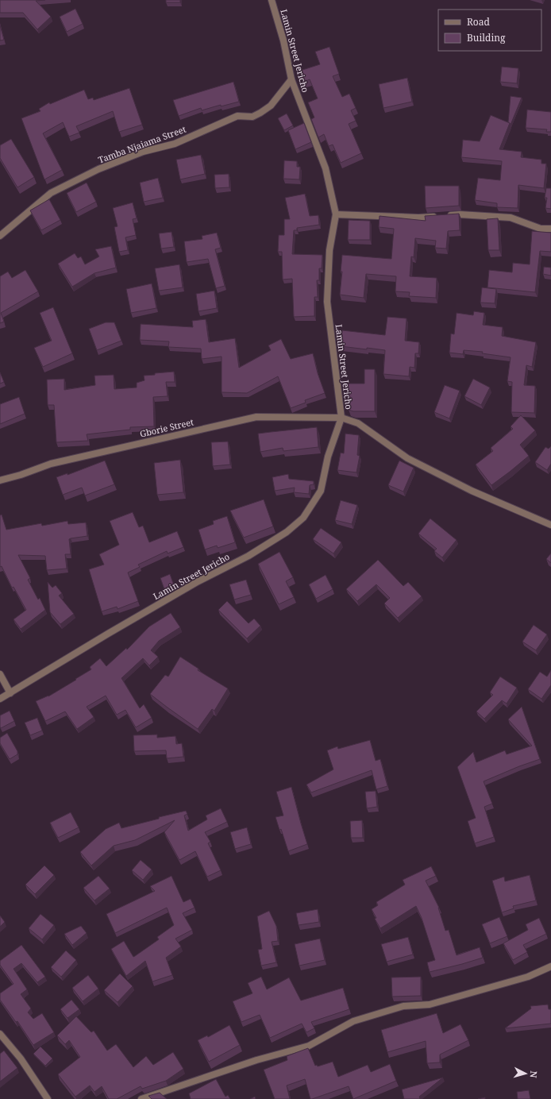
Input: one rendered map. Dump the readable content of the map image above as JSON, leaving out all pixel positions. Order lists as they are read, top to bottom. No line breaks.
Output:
{"streets":{"street":["Lamin Street Jericho","Tamba Njaiama Street","Gborie Street"]},"crossings":[["Lamin Street Jericho","Tamba Njaiama Street"],["Lamin Street Jericho","Gborie Street"]],"legend":["Road","Building"],"north":"right"}
